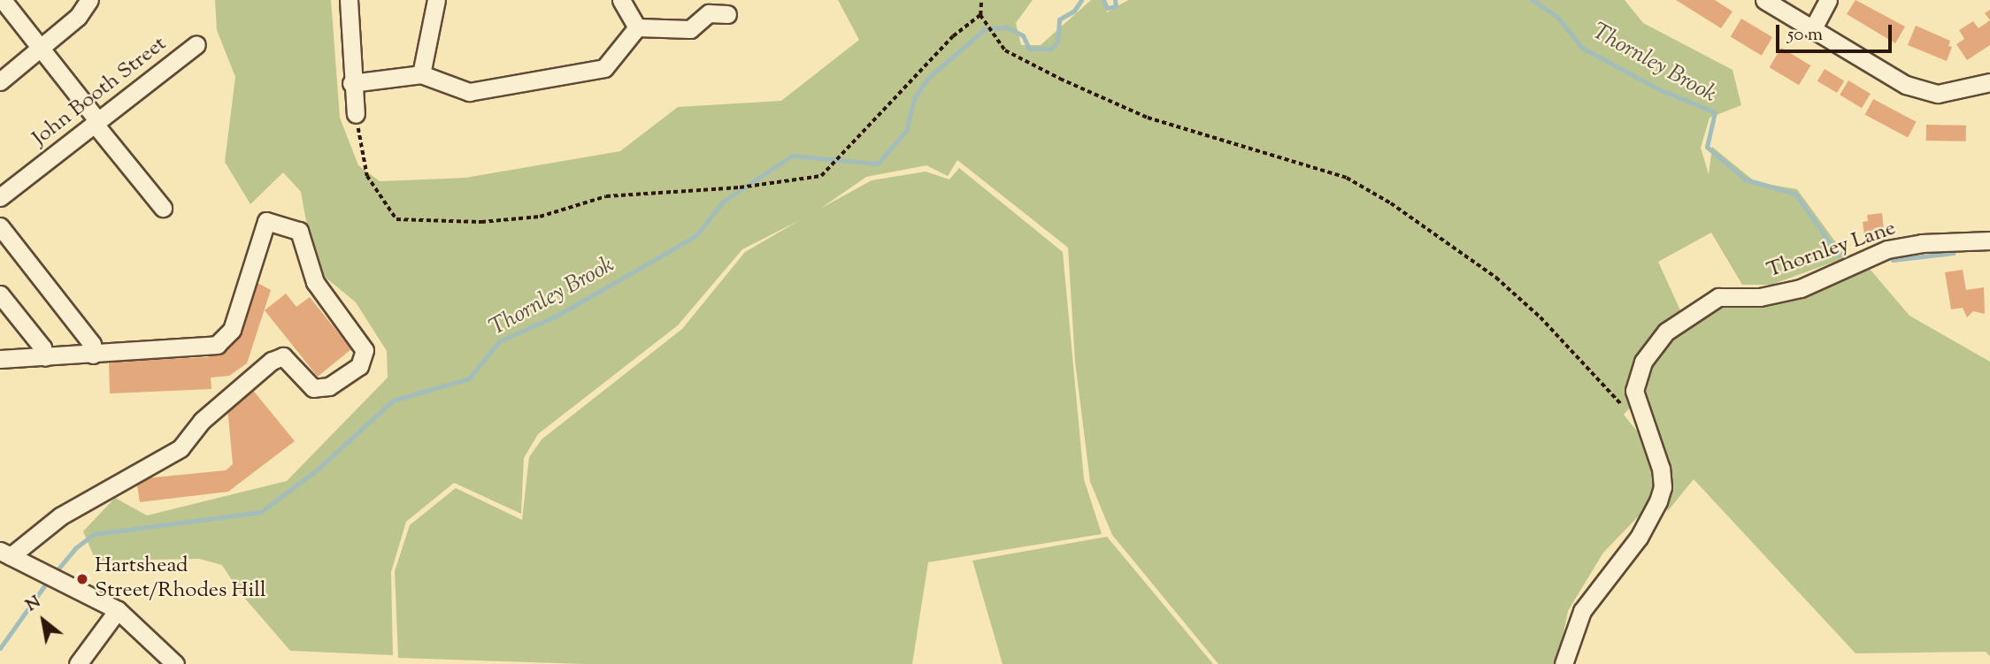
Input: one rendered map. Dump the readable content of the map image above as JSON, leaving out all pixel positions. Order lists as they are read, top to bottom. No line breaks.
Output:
{"streets":{"street":["John Booth Street","Thornley Lane"]},"water":["Thornley Brook"],"places":["Hartshead Street/Rhodes Hill"],"scale_bar":"50 m","north":"top left"}
